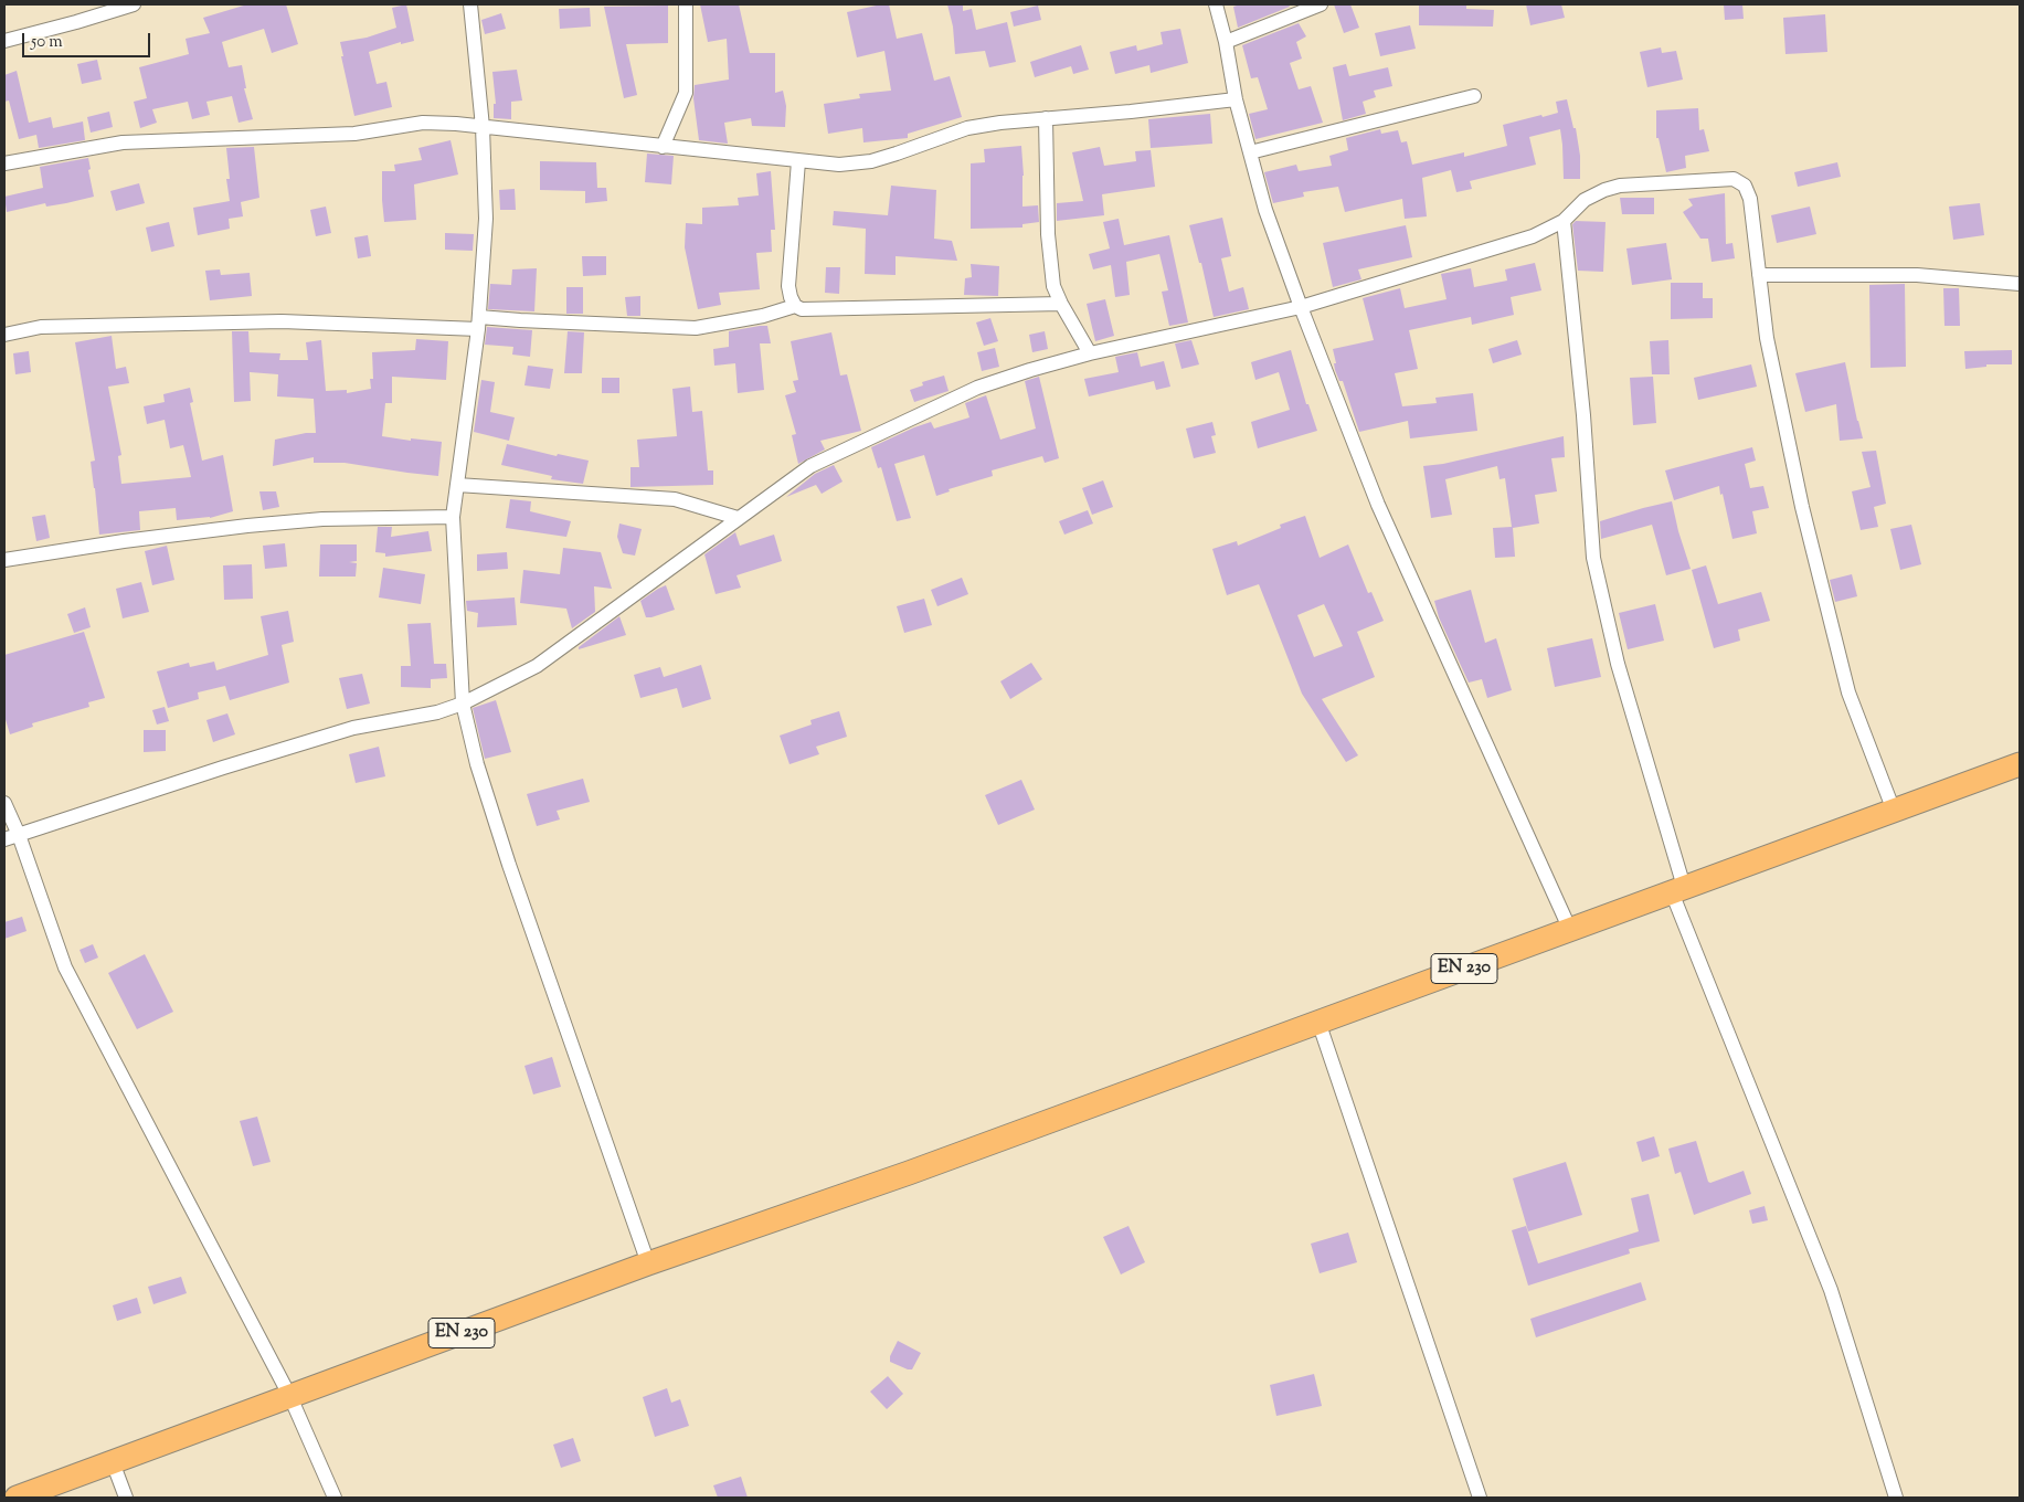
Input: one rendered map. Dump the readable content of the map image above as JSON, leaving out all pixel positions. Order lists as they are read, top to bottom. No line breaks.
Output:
{"streets":{"main road":["EN 230"]},"scale_bar":"50 m"}
